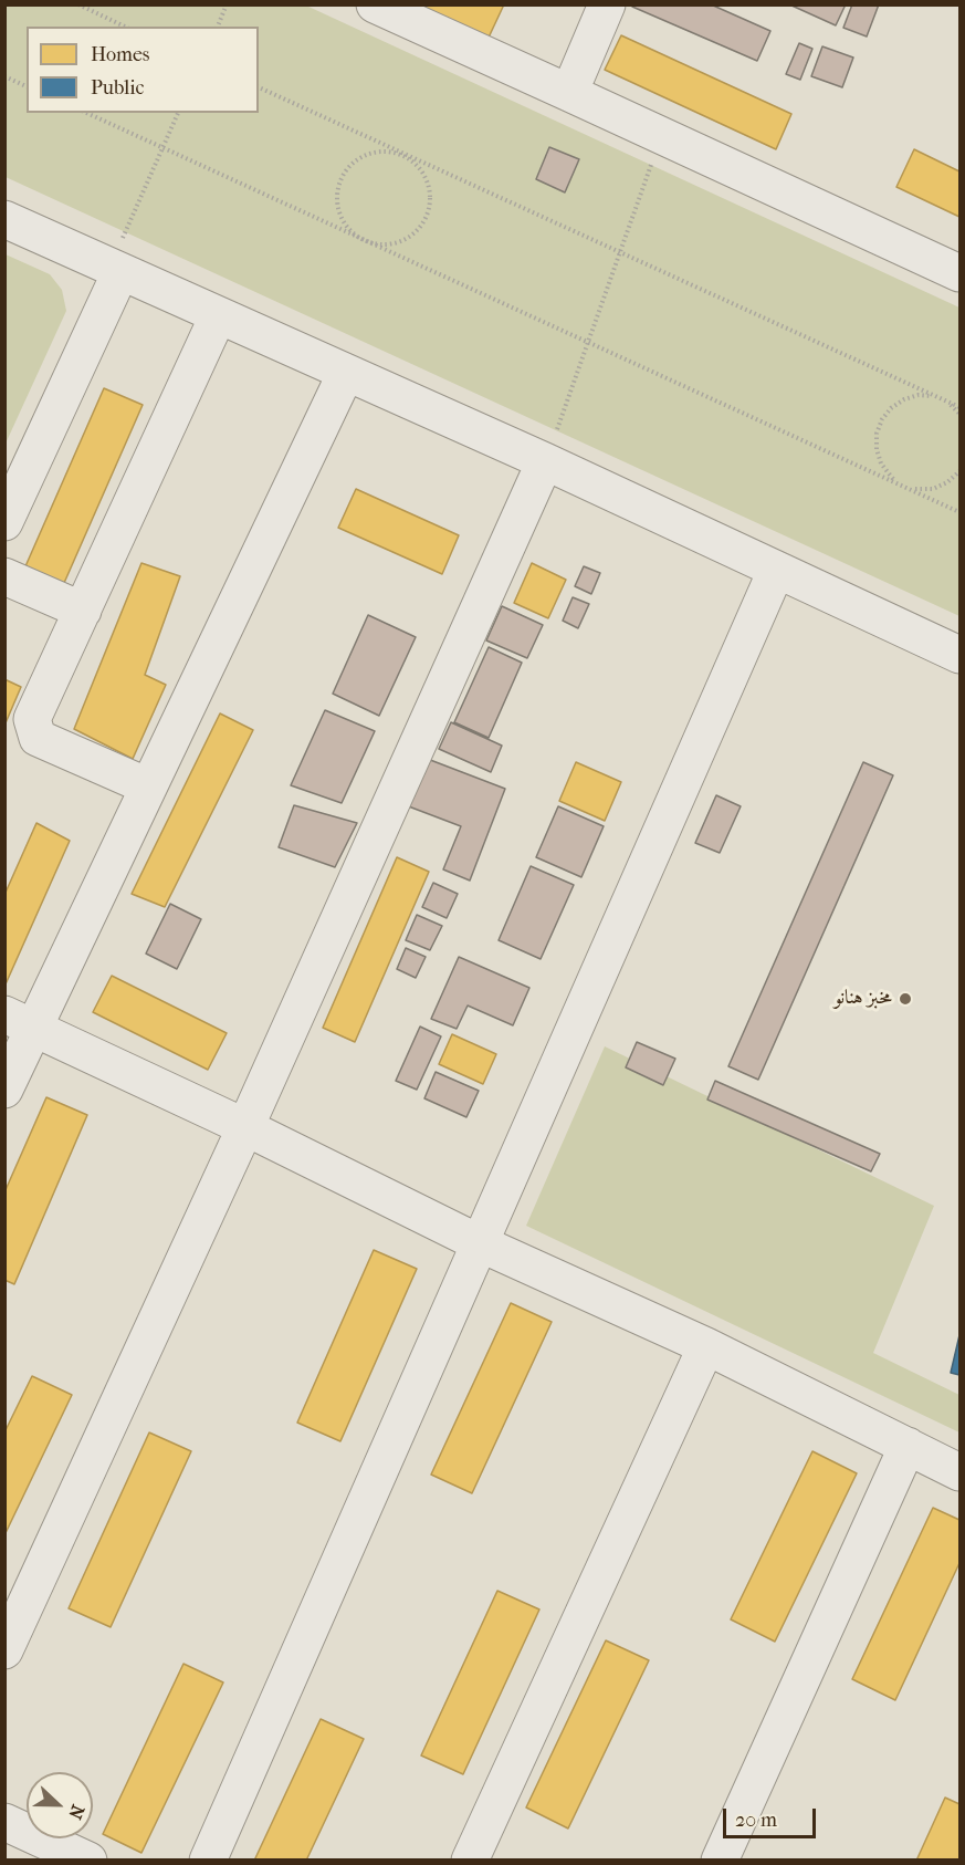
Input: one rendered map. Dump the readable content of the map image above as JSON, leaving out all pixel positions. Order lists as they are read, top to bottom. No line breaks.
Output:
{"places":["مخبز هنانو"],"legend":["Homes","Public"],"scale_bar":"20 m","north":"right"}
